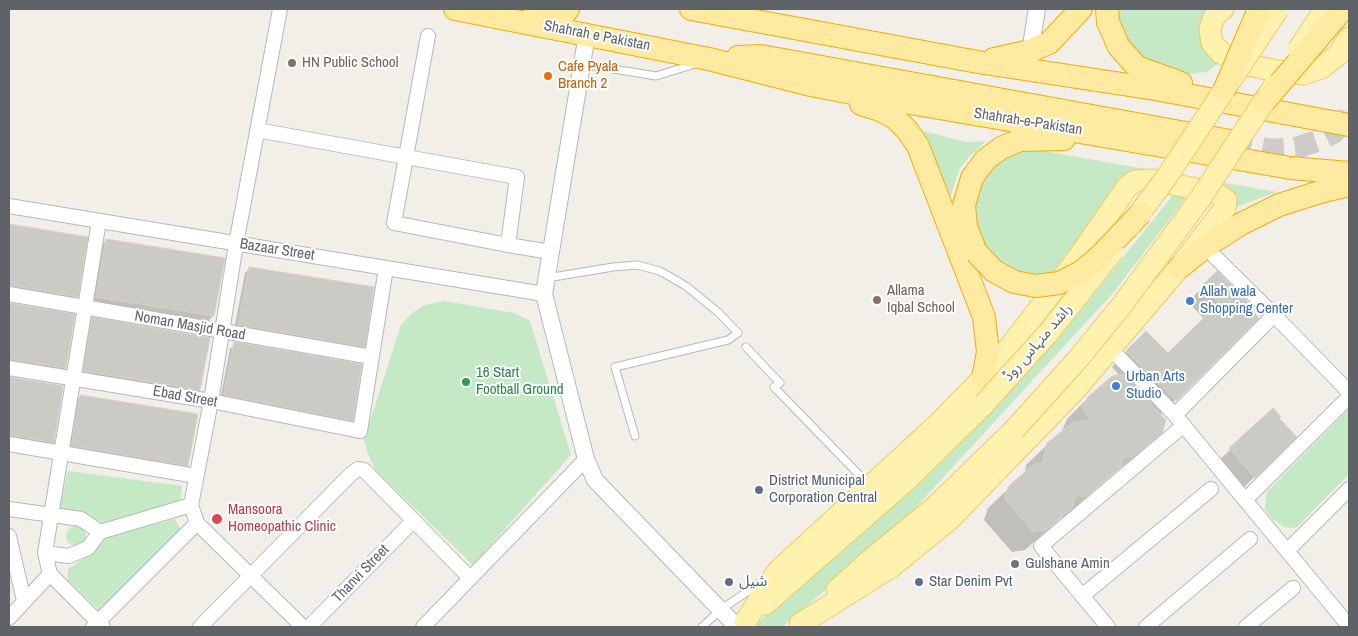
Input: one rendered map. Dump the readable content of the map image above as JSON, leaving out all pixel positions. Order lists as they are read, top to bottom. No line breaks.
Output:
{"streets":{"highway":["Shahrah e Pakistan","Shahrah-e-Pakistan"],"main road":["راشد منہاس روڈ"],"street":["Bazaar Street","Noman Masjid Road","Ebad Street","Thanvi Street"]},"crossings":[["Shahrah e Pakistan","Shahrah-e-Pakistan"],["Noman Masjid Road","Ebad Street"]],"places":["HN Public School","Cafe Pyala Branch 2","Allama Iqbal School","Allah wala Shopping Center","16 Start Football Ground","Urban Arts Studio","District Municipal Corporation Central","Mansoora Homeopathic Clinic","Gulshane Amin","شیل","Star Denim Pvt"]}
